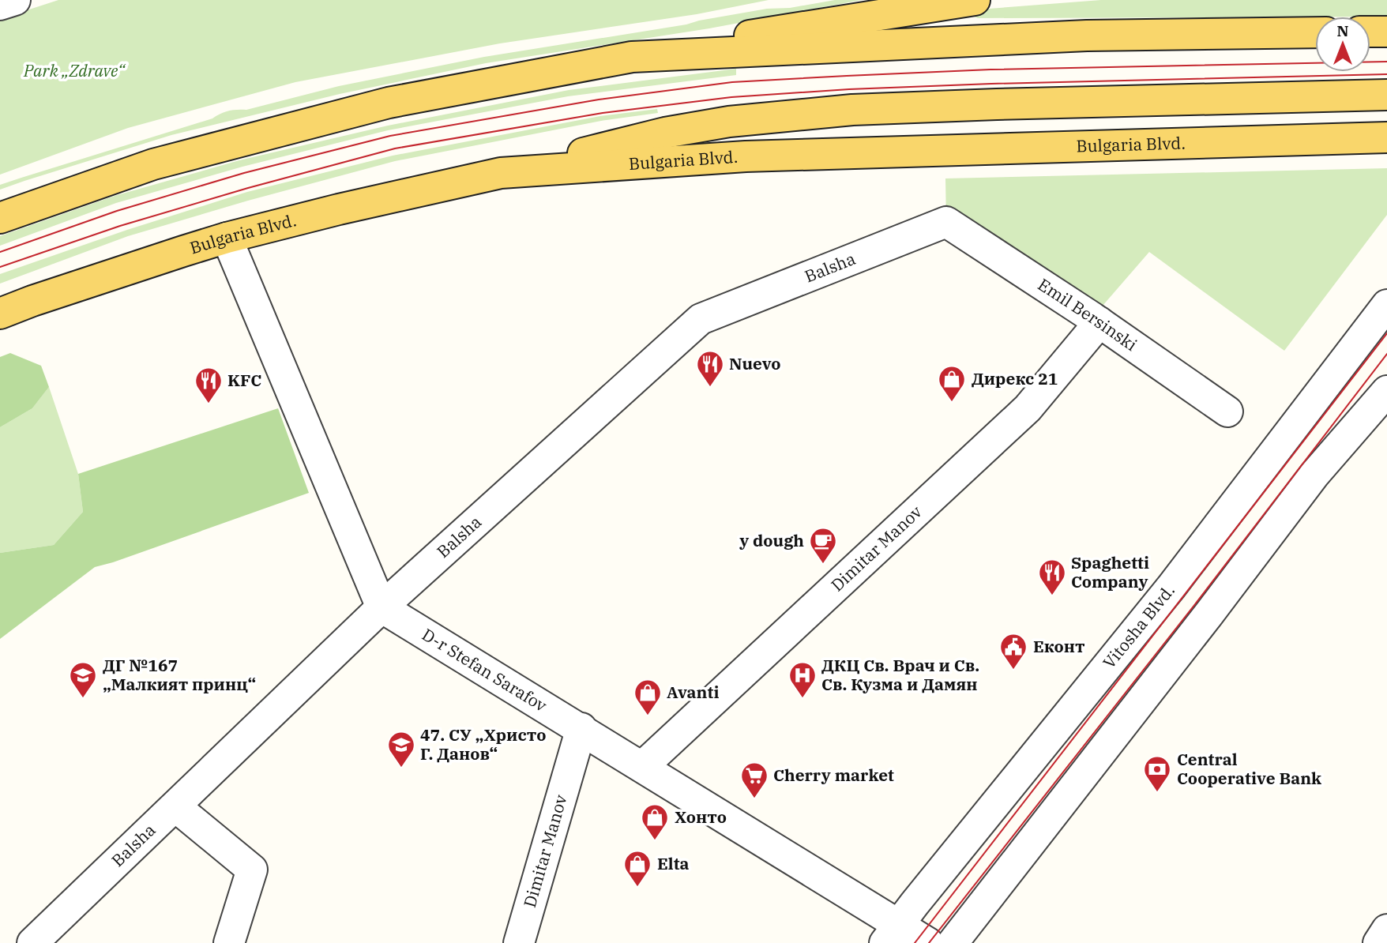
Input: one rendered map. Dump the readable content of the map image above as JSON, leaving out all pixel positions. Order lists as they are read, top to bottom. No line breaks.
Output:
{"streets":{"main road":["Bulgaria Blvd."],"street":["Balsha","Emil Bersinski","Dimitar Manov","Vitosha Blvd.","D-r Stefan Sarafov"]},"crossings":[["Balsha","Emil Bersinski"],["Balsha","D-r Stefan Sarafov"],["Emil Bersinski","Dimitar Manov"],["Dimitar Manov","D-r Stefan Sarafov"],["Vitosha Blvd.","D-r Stefan Sarafov"]],"parks":["Park „Zdrave“"],"places":{"restaurant":["Nuevo","KFC","Spaghetti Company"],"shop":["Дирекс 21","Avanti","Хонто","Elta"],"cafe":["y dough"],"public building":["Еконт"],"school or university":["ДГ №167 „Малкият принц“","47. СУ „Христо Г. Данов“"],"hospital":["ДКЦ Св. Врач и Св. Св. Кузма и Дамян"],"bank":["Central Cooperative Bank"],"supermarket":["Cherry market"]},"north":"top"}
